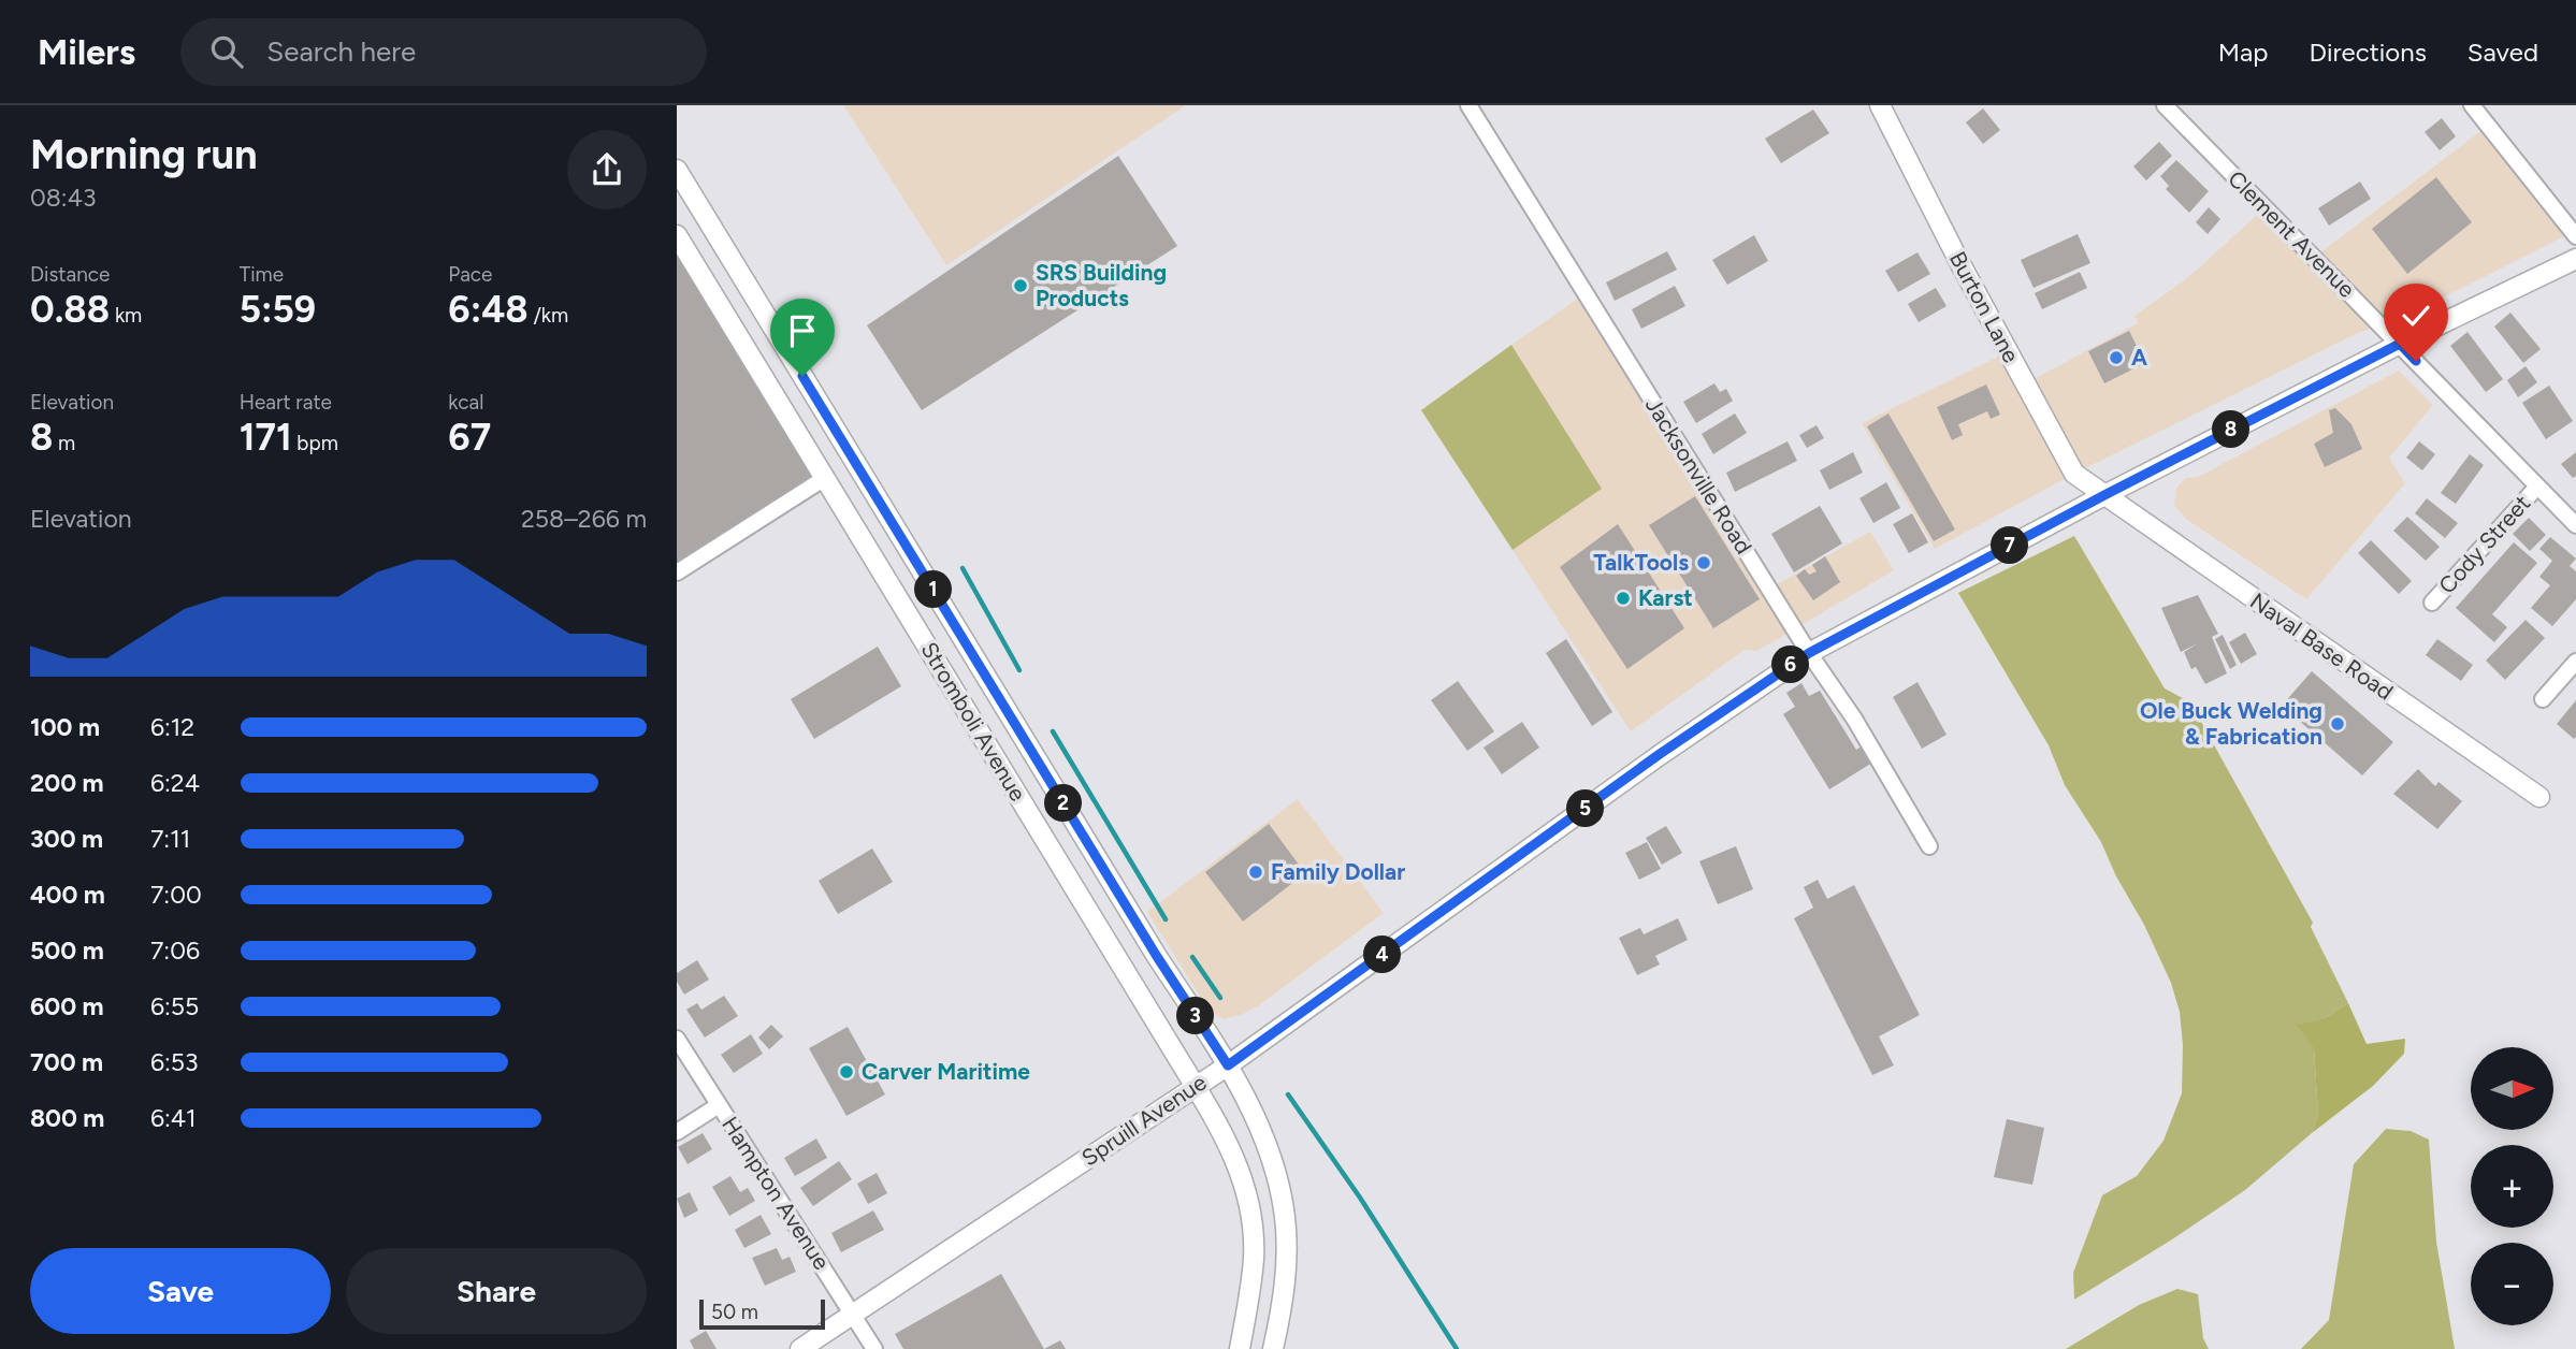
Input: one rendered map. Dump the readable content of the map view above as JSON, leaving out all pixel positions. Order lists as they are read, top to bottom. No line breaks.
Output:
{"streets":{"street":["Clement Avenue","Burton Lane","Jacksonville Road","Cody Street","Naval Base Road","Stromboli Avenue","Spruill Avenue","Hampton Avenue"]},"crossings":[["Clement Avenue","Cody Street"],["Clement Avenue","Spruill Avenue"],["Burton Lane","Naval Base Road"],["Burton Lane","Spruill Avenue"],["Jacksonville Road","Spruill Avenue"],["Naval Base Road","Spruill Avenue"],["Stromboli Avenue","Spruill Avenue"],["Spruill Avenue","Hampton Avenue"]],"places":["SRS Building Products","A","TalkTools","Karst","Ole Buck Welding & Fabrication","Family Dollar","Carver Maritime"],"scale_bar":"50 m","north":"right","page":{"header":"Milers","search":"Search here","nav":["Map","Directions","Saved"],"heading":["Morning run","08:43"],"stats":[["Distance","0.88 km"],["Time","5:59"],["Pace","6:48 /km"],["Elevation","8 m"],["Heart rate","171 bpm"],["kcal","67"]],"pins":["8","7","1","6","2","5","4","3"],"chart":["Elevation","258–266 m"],"list":[{"name":"100 m","note":"6:12"},{"name":"200 m","note":"6:24"},{"name":"300 m","note":"7:11"},{"name":"400 m","note":"7:00"},{"name":"500 m","note":"7:06"},{"name":"600 m","note":"6:55"},{"name":"700 m","note":"6:53"},{"name":"800 m","note":"6:41"}],"map_buttons":["+","−"],"buttons":["Save","Share"],"scale":"50 m"}}
